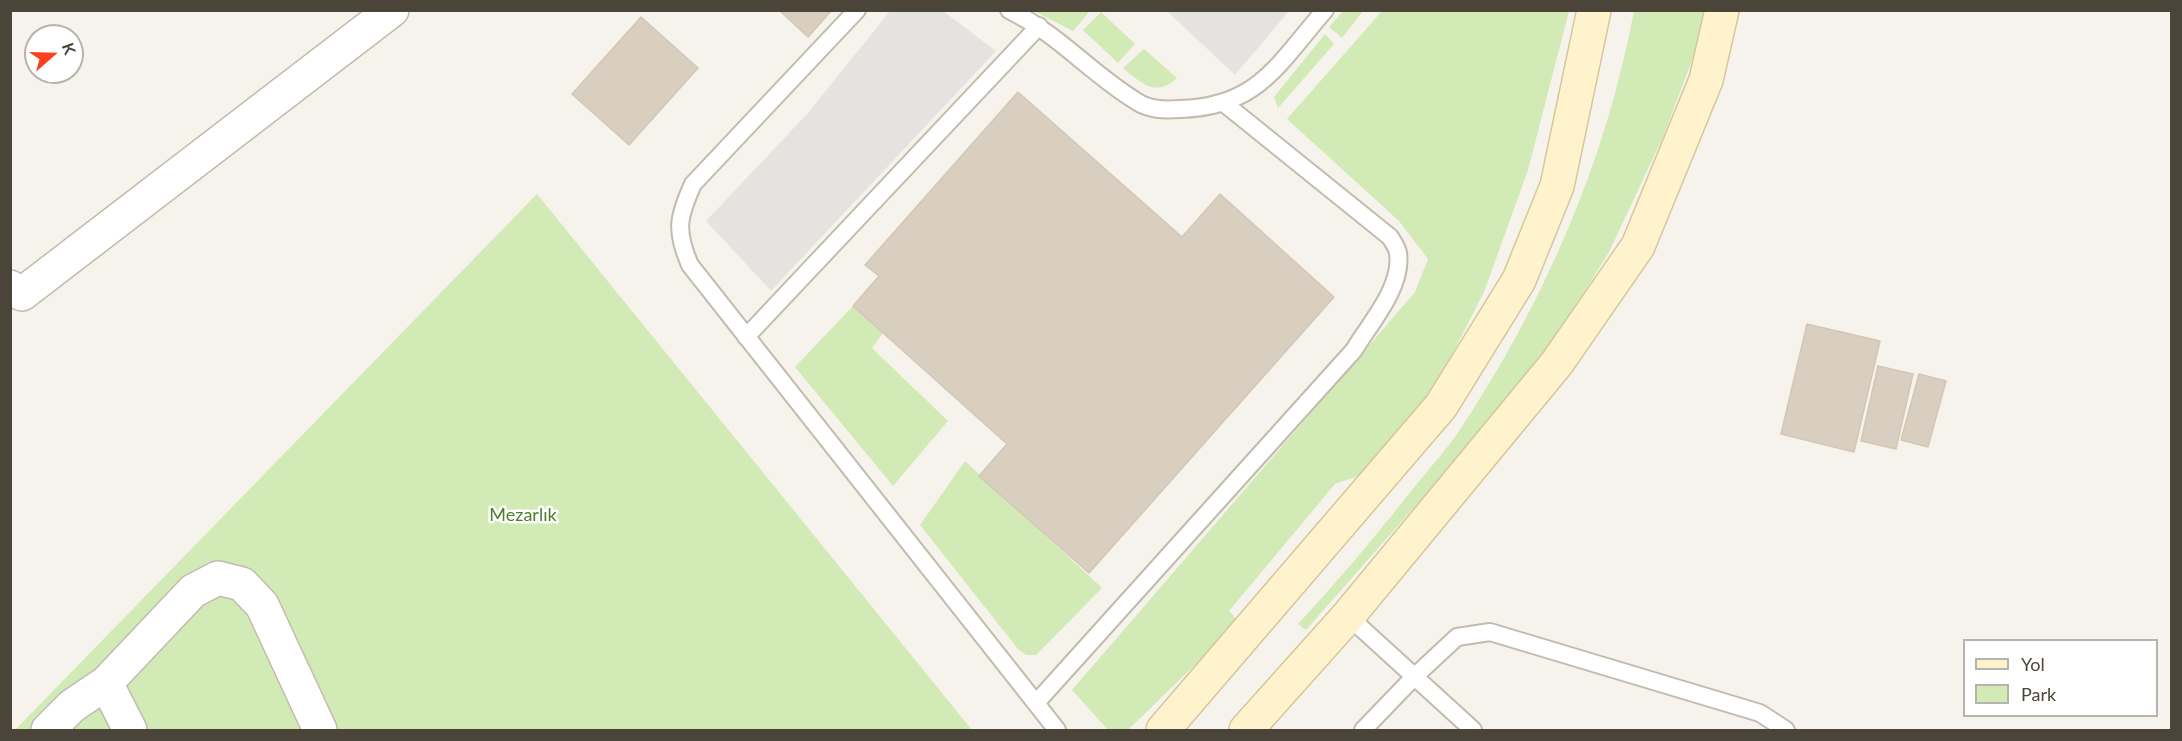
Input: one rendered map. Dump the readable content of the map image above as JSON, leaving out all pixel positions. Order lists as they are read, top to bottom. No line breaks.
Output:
{"parks":["Mezarlık"],"legend":["Yol","Park"],"north":"right"}
